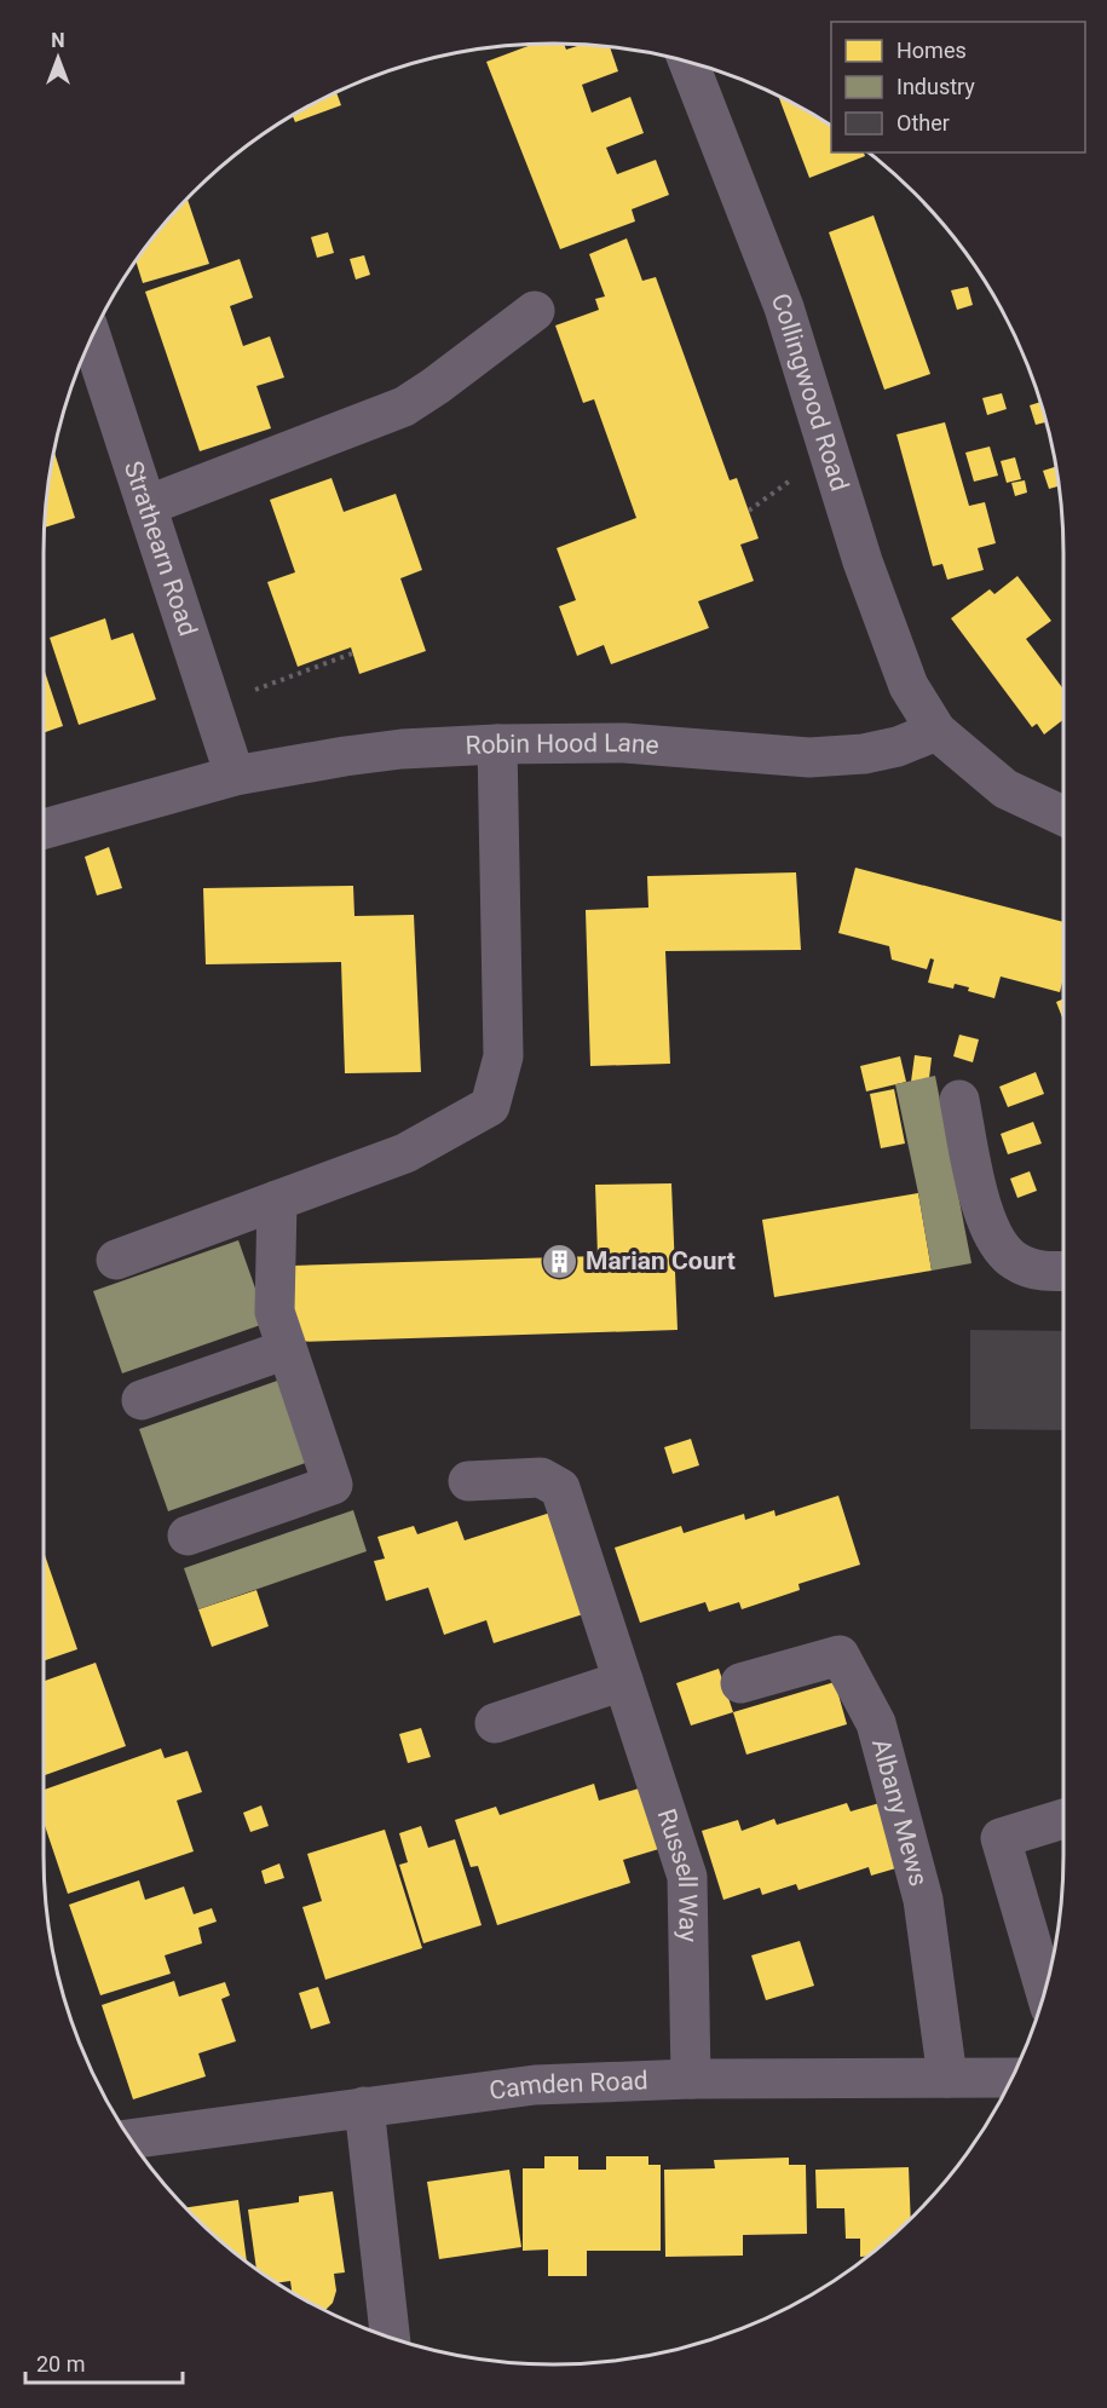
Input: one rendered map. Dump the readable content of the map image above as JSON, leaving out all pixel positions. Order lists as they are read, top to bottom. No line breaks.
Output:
{"streets":{"street":["Collingwood Road","Strathearn Road","Robin Hood Lane","Albany Mews","Russell Way","Camden Road"]},"crossings":[["Collingwood Road","Robin Hood Lane"],["Strathearn Road","Robin Hood Lane"],["Albany Mews","Camden Road"],["Russell Way","Camden Road"]],"places":{"building":["Marian Court"]},"legend":["Homes","Industry","Other"],"scale_bar":"20 m","north":"top"}
